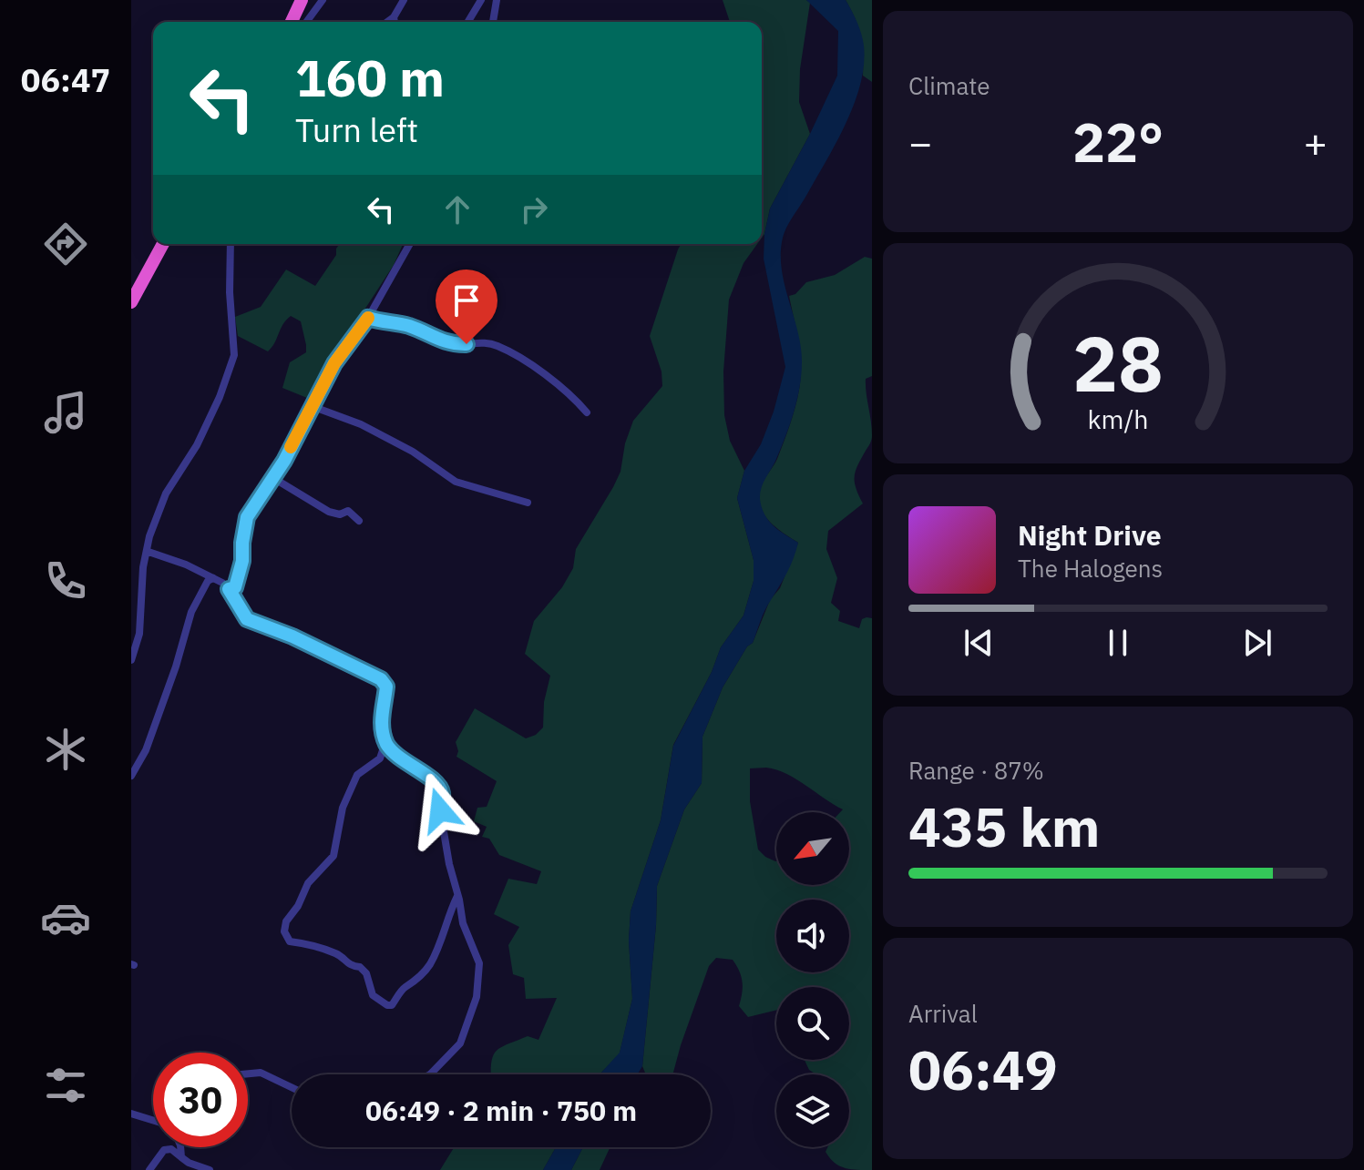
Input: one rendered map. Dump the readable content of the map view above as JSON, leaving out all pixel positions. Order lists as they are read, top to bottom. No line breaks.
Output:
{"north":"bottom left","page":{"tabs":"06:47","tile":["Climate",["Range · 87%","435 km"],["Arrival","06:49"]],"turn":["160 m","Turn left"],"heat":["−","22°","+"],"song":["Night Drive","The Halogens"],"limit":"30","trip":"06:49 · 2 min · 750 m","gauge":["28","km/h"]}}
